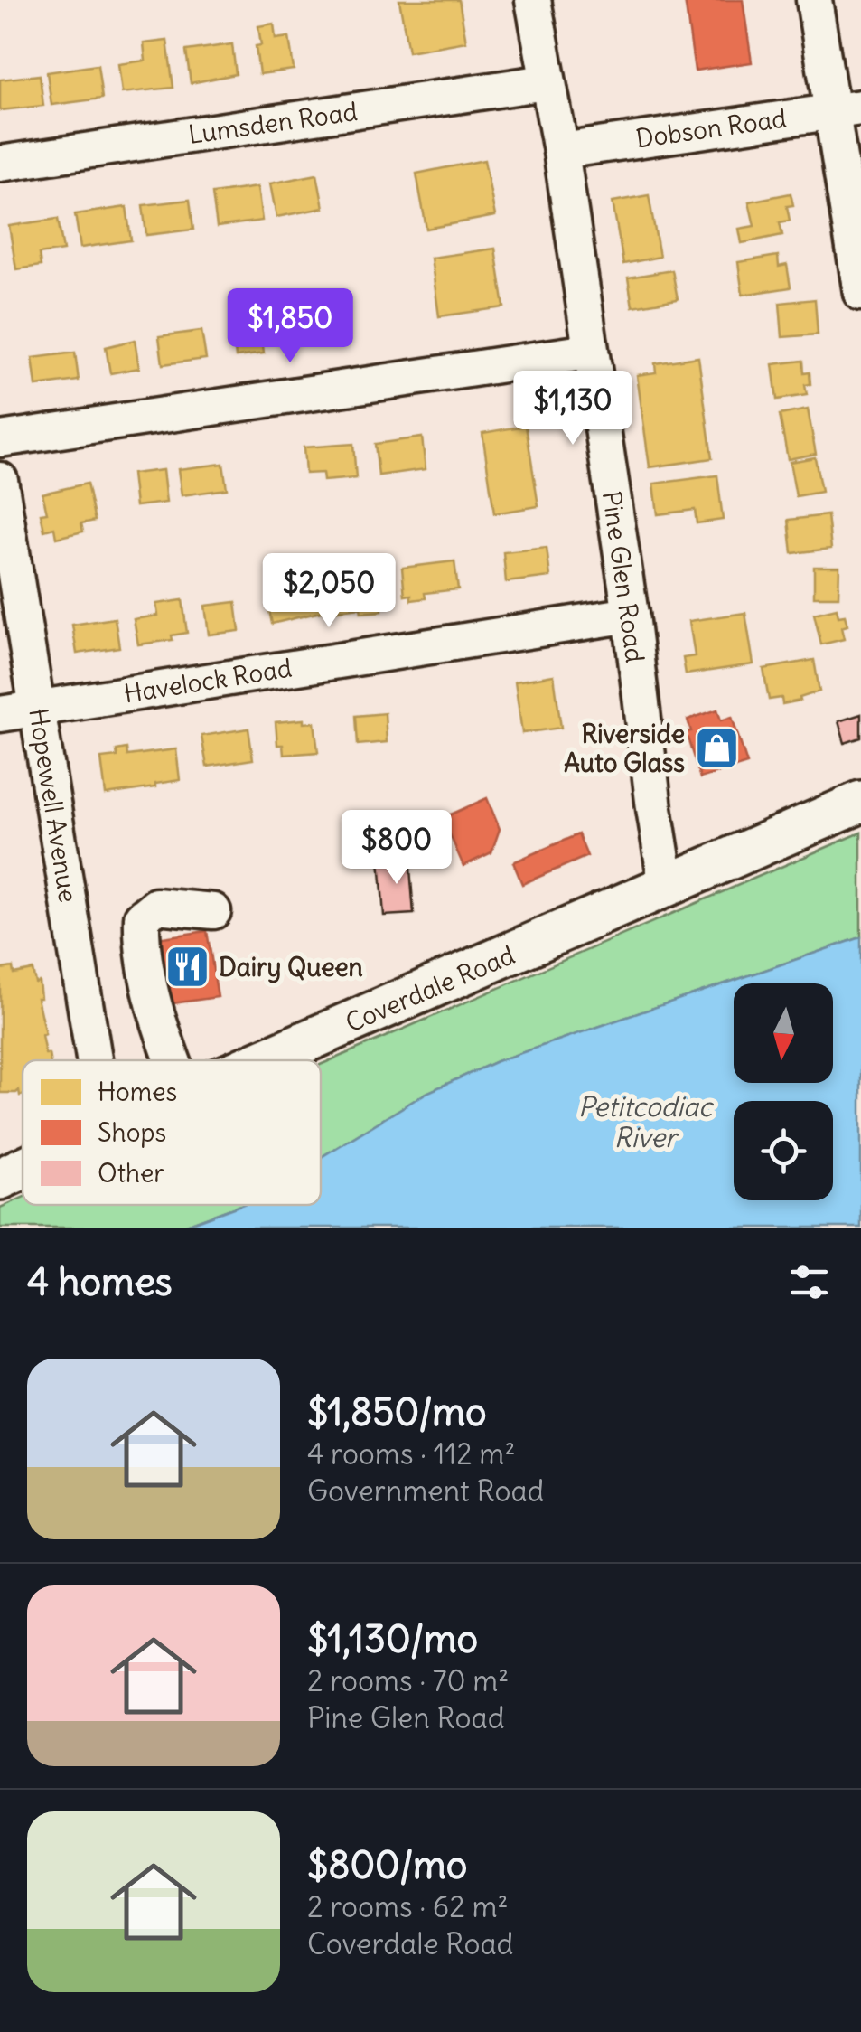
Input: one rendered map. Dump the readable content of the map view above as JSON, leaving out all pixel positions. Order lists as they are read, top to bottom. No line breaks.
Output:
{"streets":{"main road":["Coverdale Road"],"street":["Lumsden Road","Dobson Road","Pine Glen Road","Havelock Road","Hopewell Avenue"]},"crossings":[["Lumsden Road","Pine Glen Road"],["Dobson Road","Pine Glen Road"],["Pine Glen Road","Havelock Road"],["Pine Glen Road","Coverdale Road"],["Havelock Road","Hopewell Avenue"]],"water":["Petitcodiac River"],"places":{"shop":["Riverside Auto Glass"],"restaurant":["Dairy Queen"]},"legend":["Homes","Shops","Other"],"north":"bottom","page":{"price":["$1,850","$1,130","$2,050","$800"],"heading":"4 homes","list":[{"name":"$1,850/mo","note":"4 rooms · 112 m² · Government Road"},{"name":"$1,130/mo","note":"2 rooms · 70 m² · Pine Glen Road"},{"name":"$800/mo","note":"2 rooms · 62 m² · Coverdale Road"}]}}
